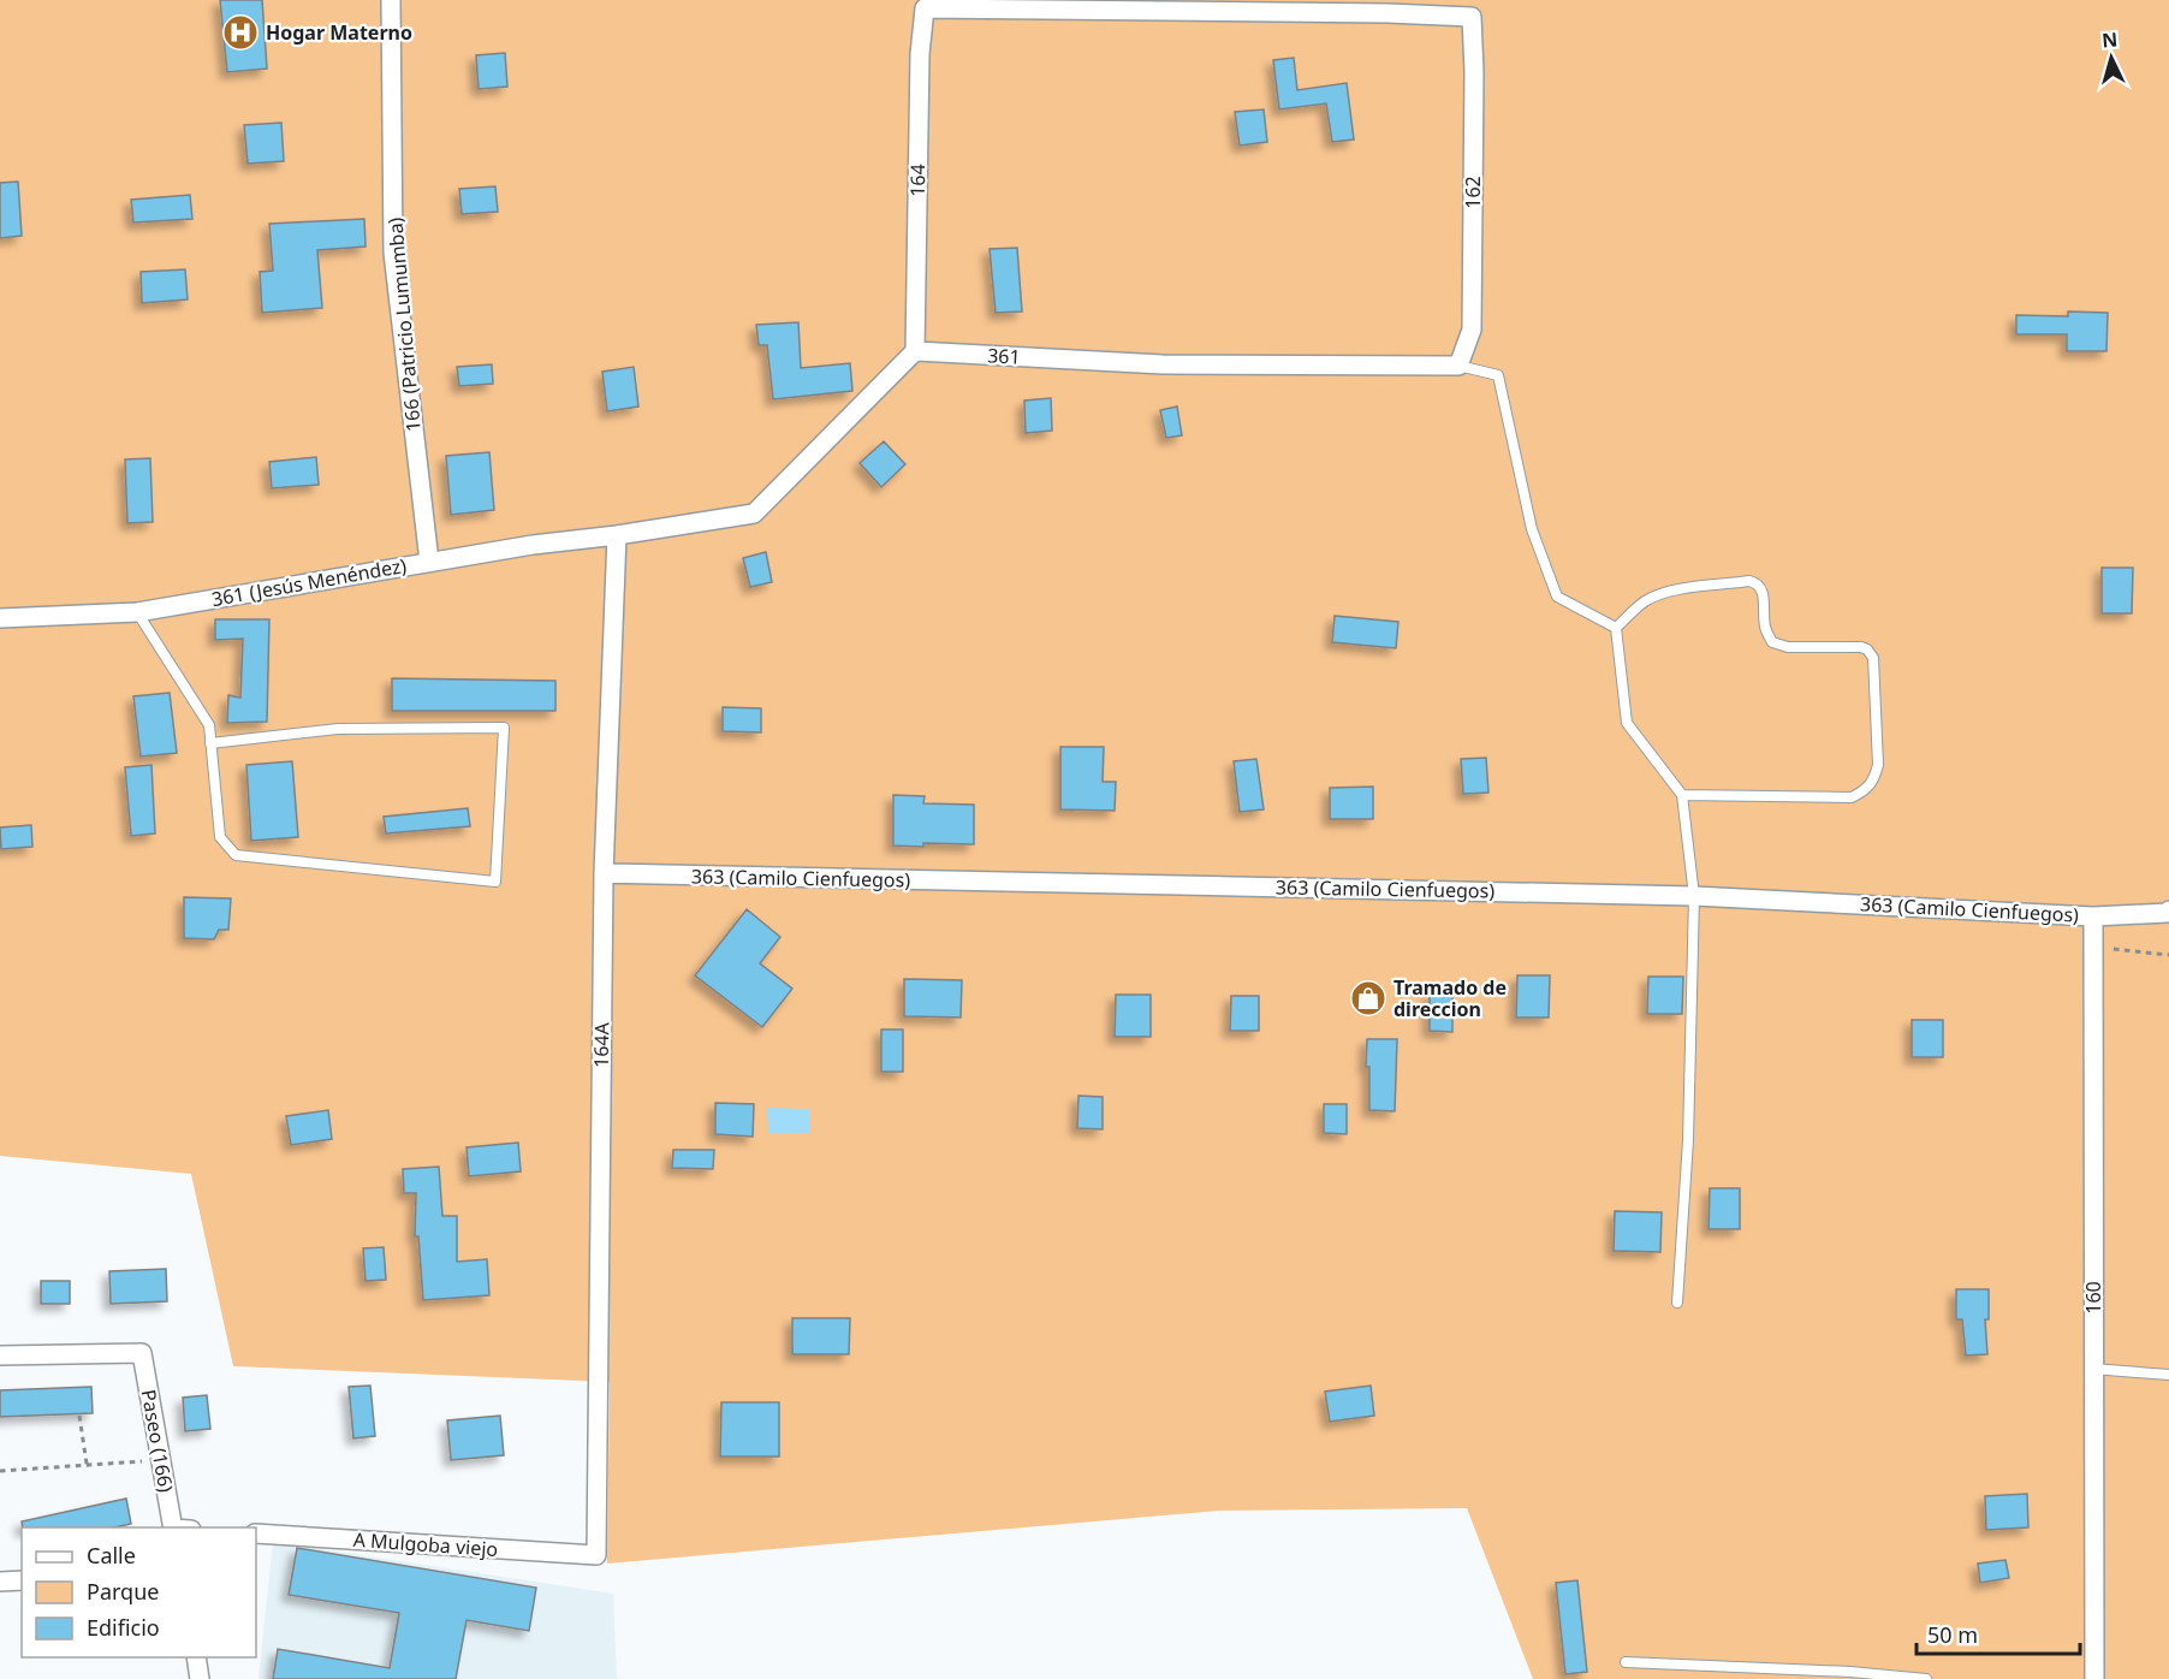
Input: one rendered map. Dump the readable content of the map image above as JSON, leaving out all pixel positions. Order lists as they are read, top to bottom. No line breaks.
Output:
{"streets":{"street":["164","162","166 (Patricio Lumumba)","361","361 (Jesús Menéndez)","363 (Camilo Cienfuegos)","164A","160","Paseo (166)","A Mulgoba viejo"]},"crossings":[["164","162"],["164","361"],["162","361"],["166 (Patricio Lumumba)","361 (Jesús Menéndez)"],["361 (Jesús Menéndez)","164A"],["363 (Camilo Cienfuegos)","164A"],["363 (Camilo Cienfuegos)","160"],["164A","A Mulgoba viejo"]],"places":{"hospital":["Hogar Materno"],"shop":["Tramado de direccion"]},"legend":["Calle","Parque","Edificio"],"scale_bar":"50 m","north":"top"}
